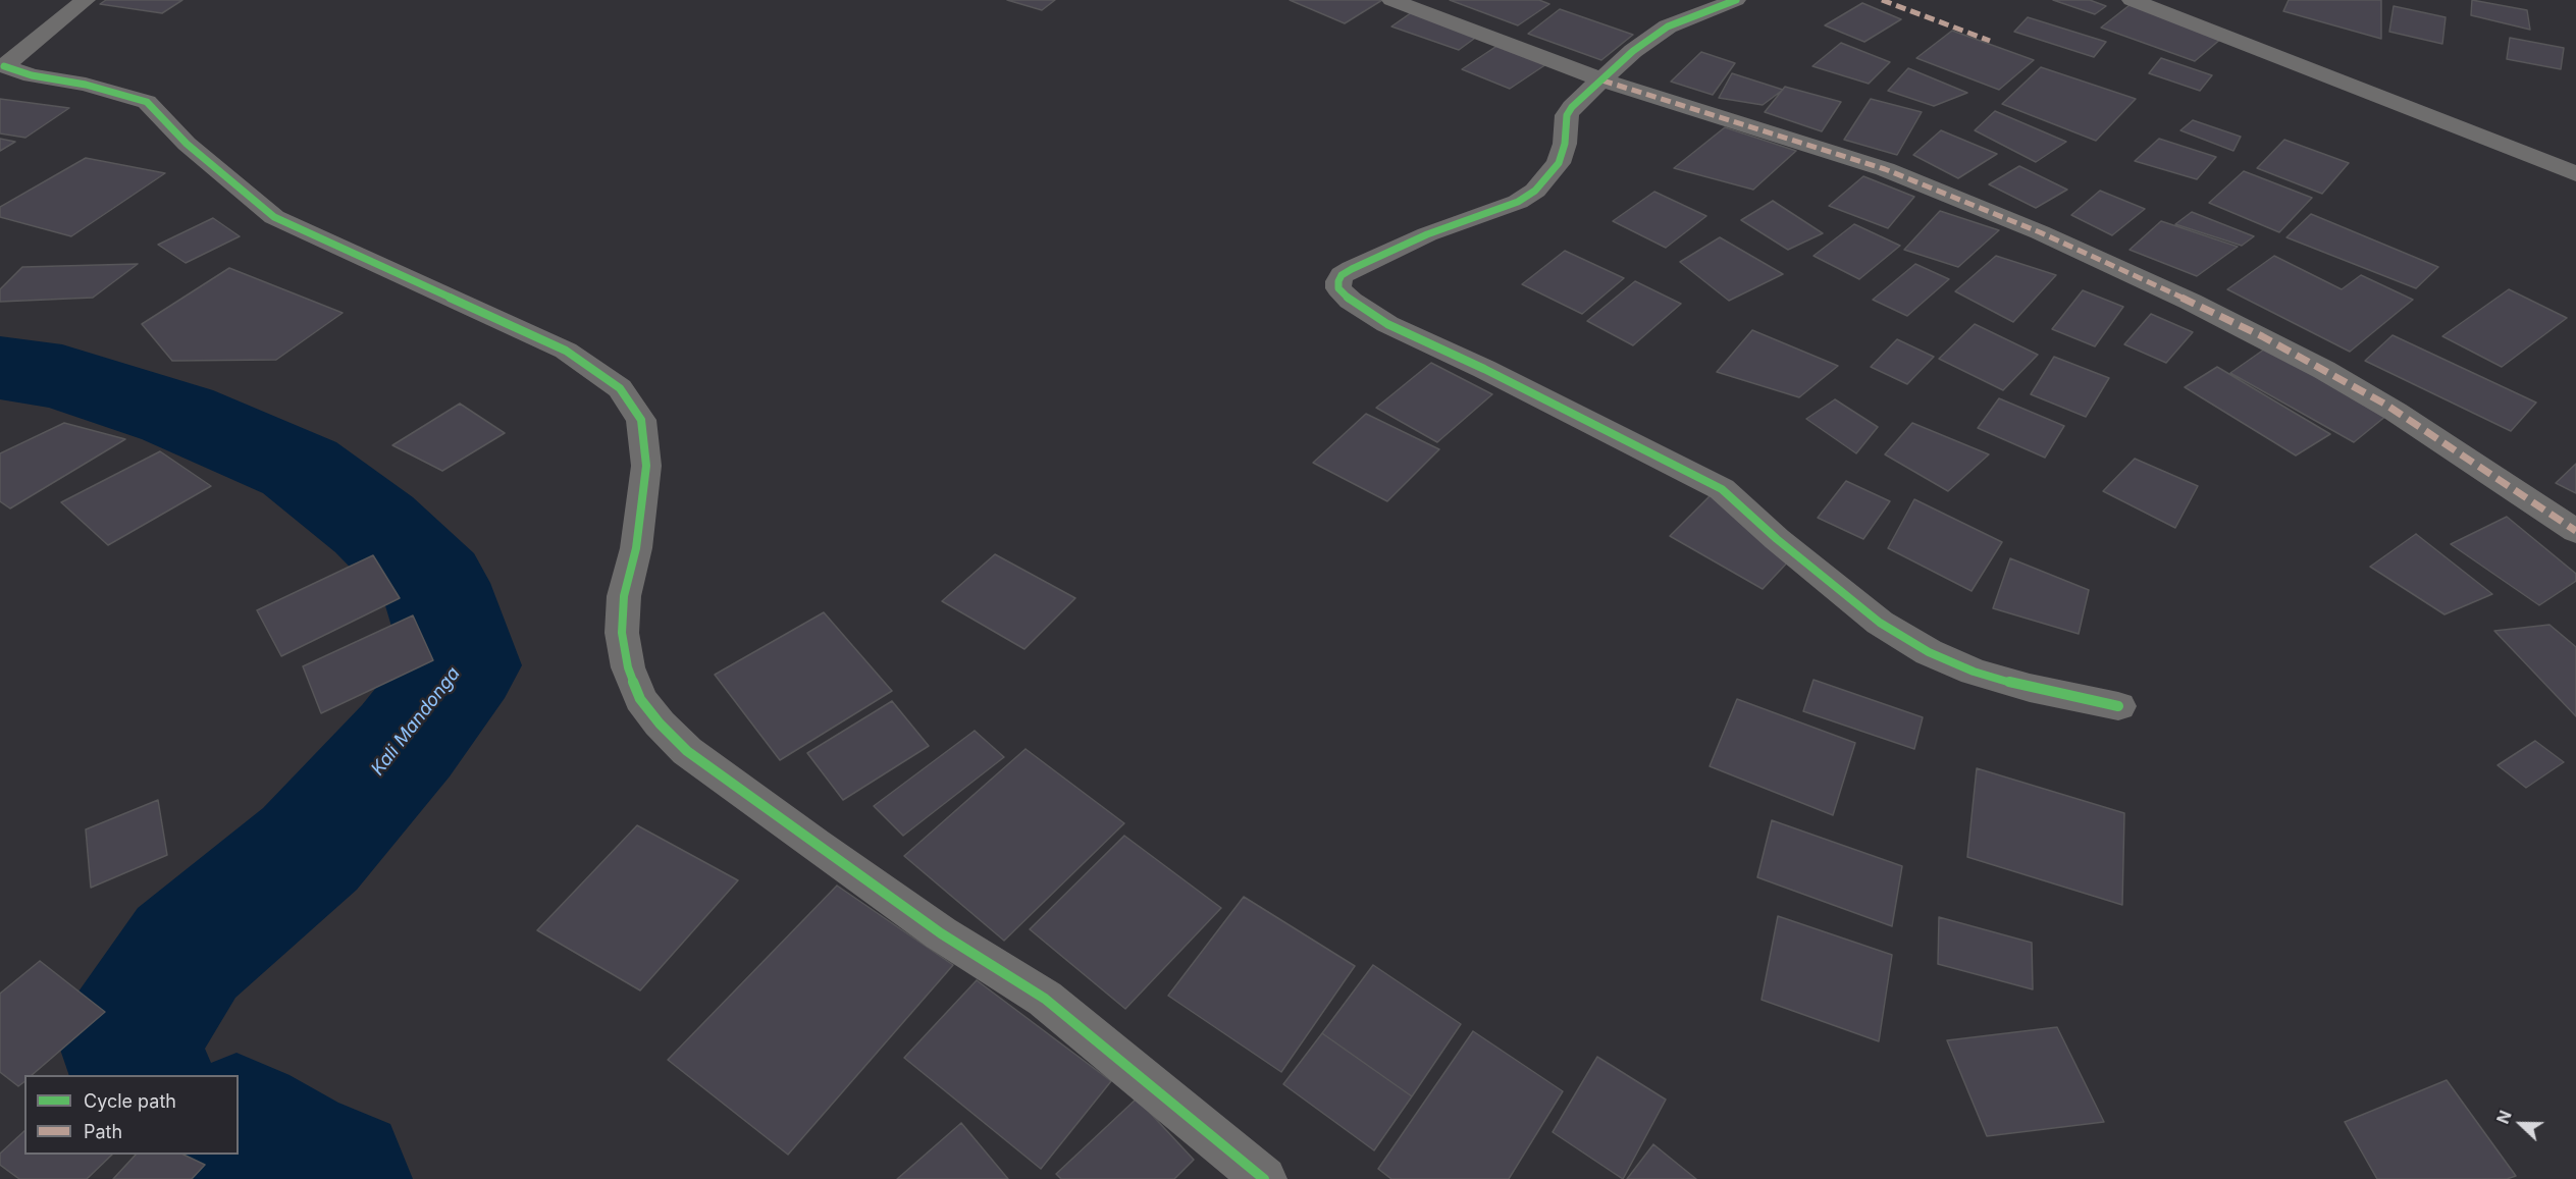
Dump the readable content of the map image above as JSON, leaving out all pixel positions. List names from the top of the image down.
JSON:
{
  "water": ["Kali Mandonga"],
  "legend": ["Cycle path", "Path"],
  "north": "left"
}
